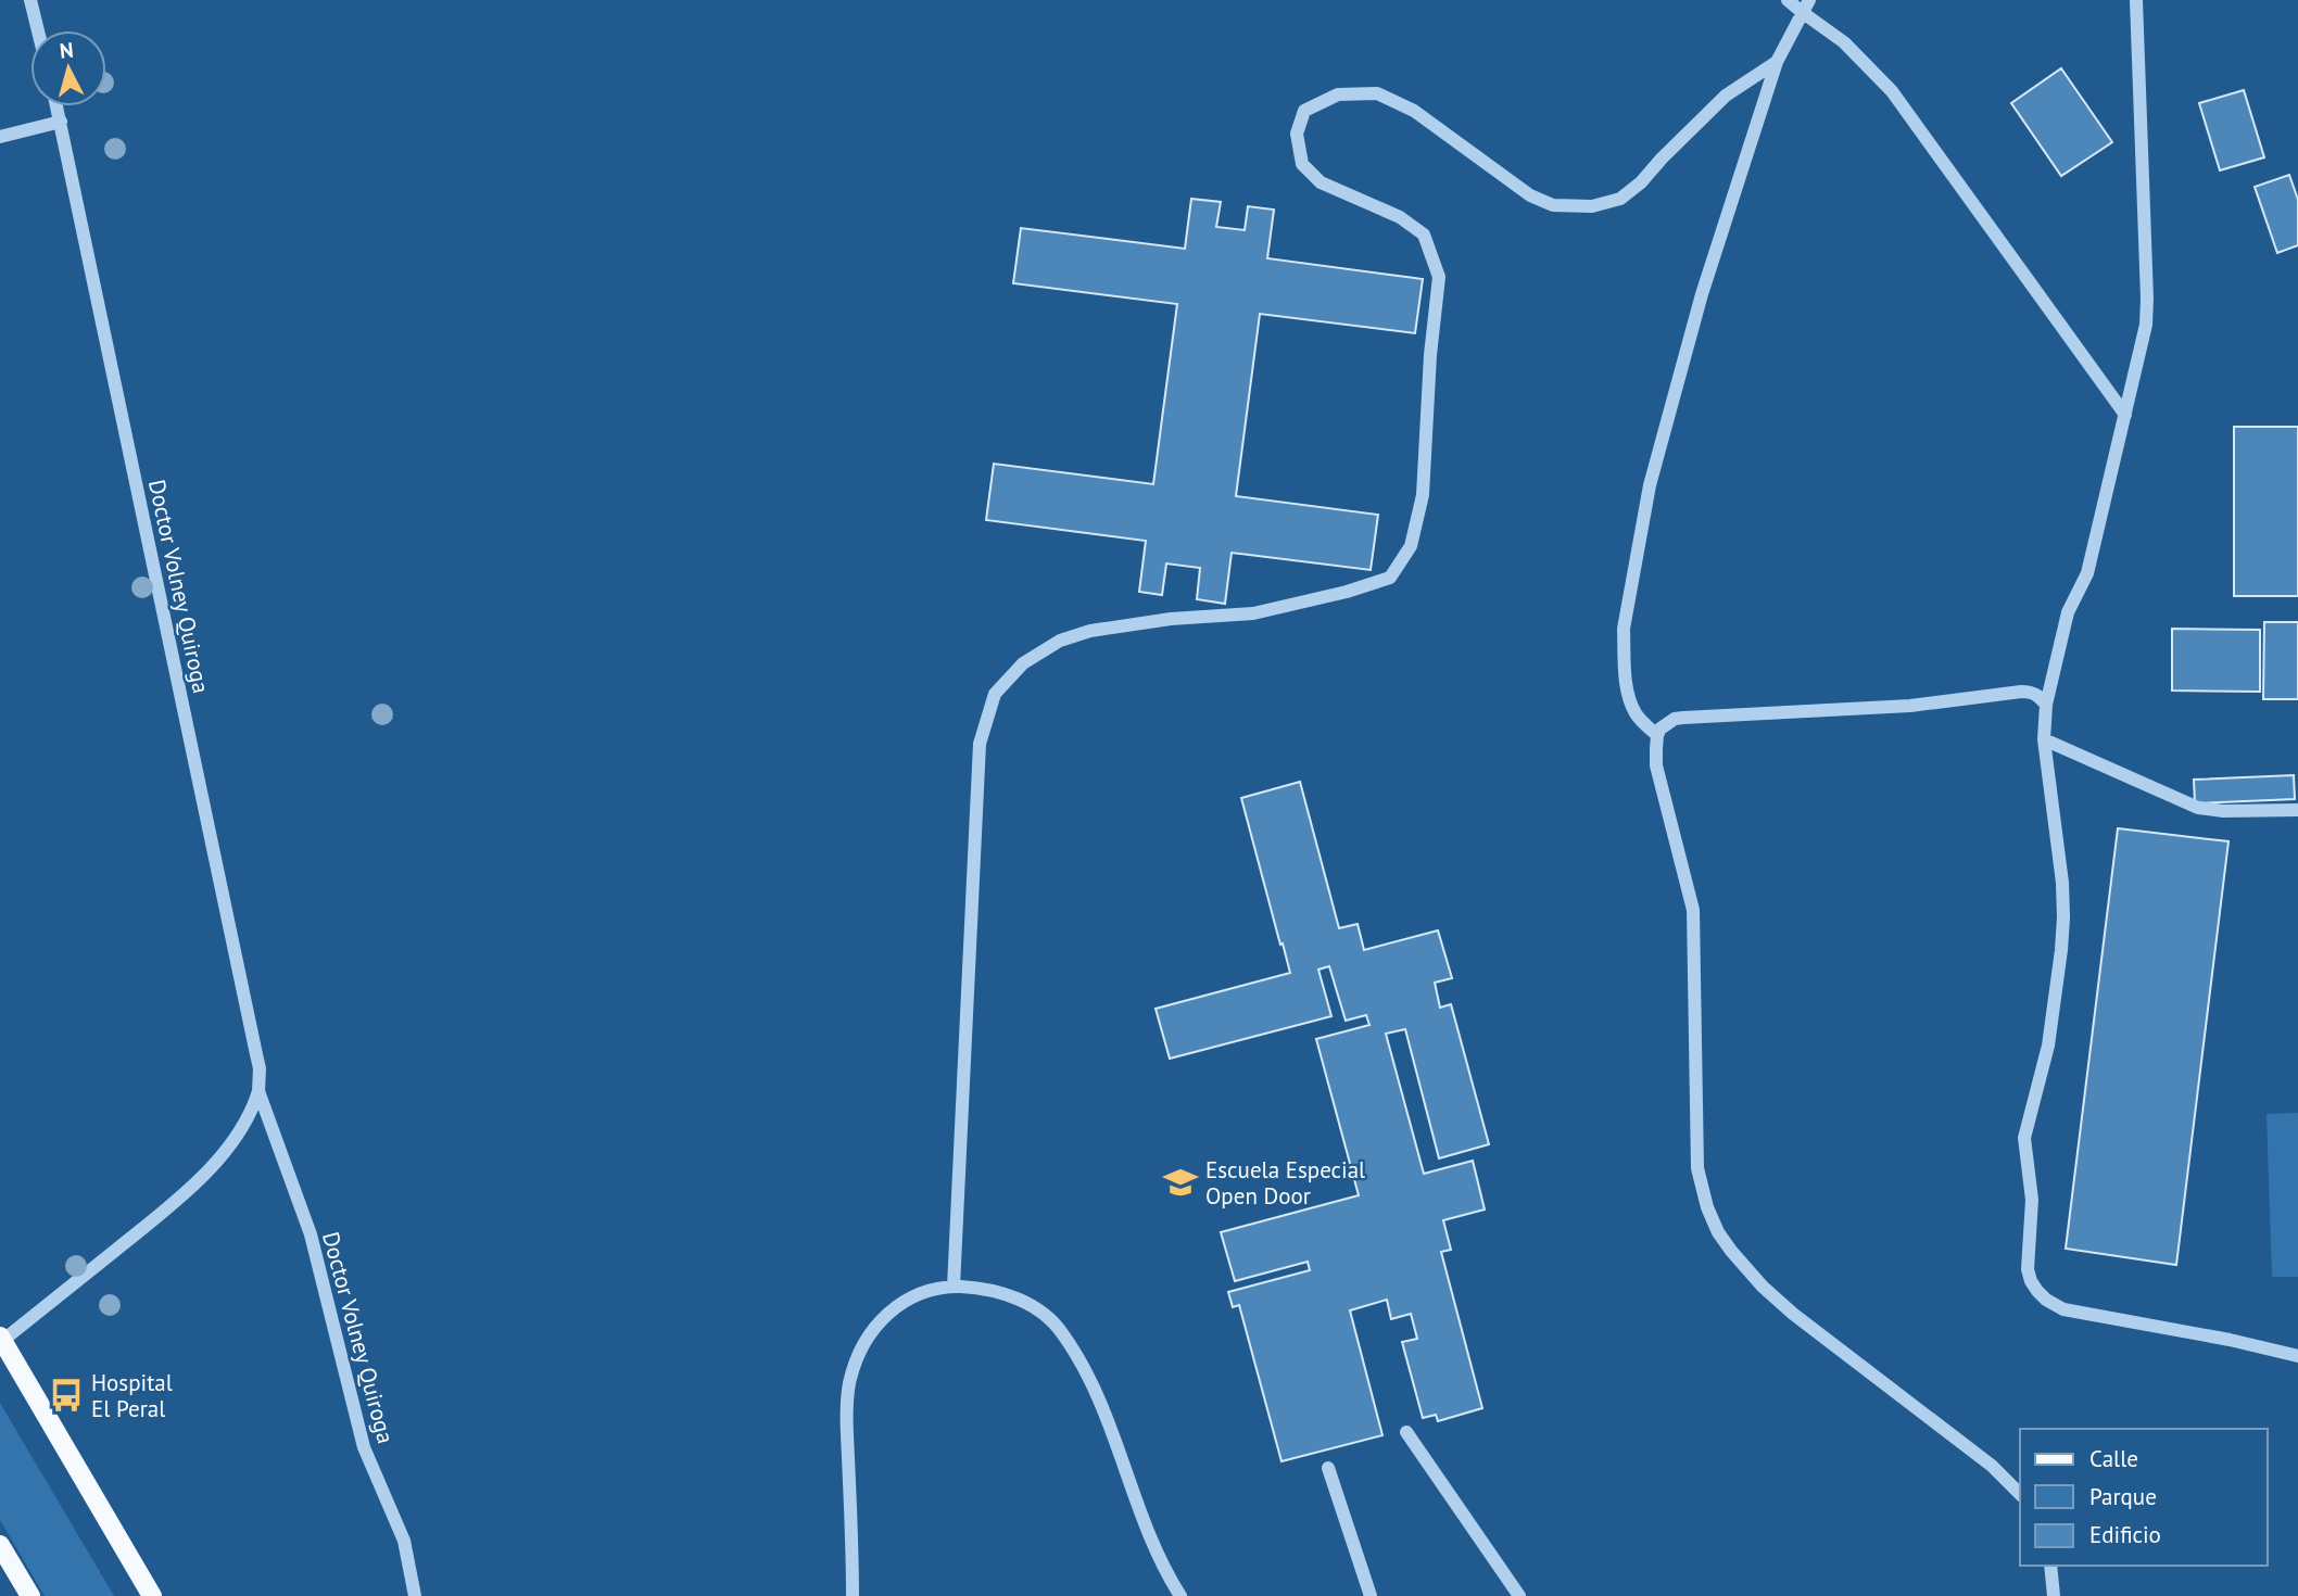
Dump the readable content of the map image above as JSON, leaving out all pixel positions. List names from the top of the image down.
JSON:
{
  "streets": {
    "street": ["Doctor Volney Quiroga"]
  },
  "places": {
    "school or university": ["Escuela Especial Open Door"],
    "bus stop": ["Hospital El Peral"]
  },
  "legend": ["Calle", "Parque", "Edificio"],
  "north": "top"
}
